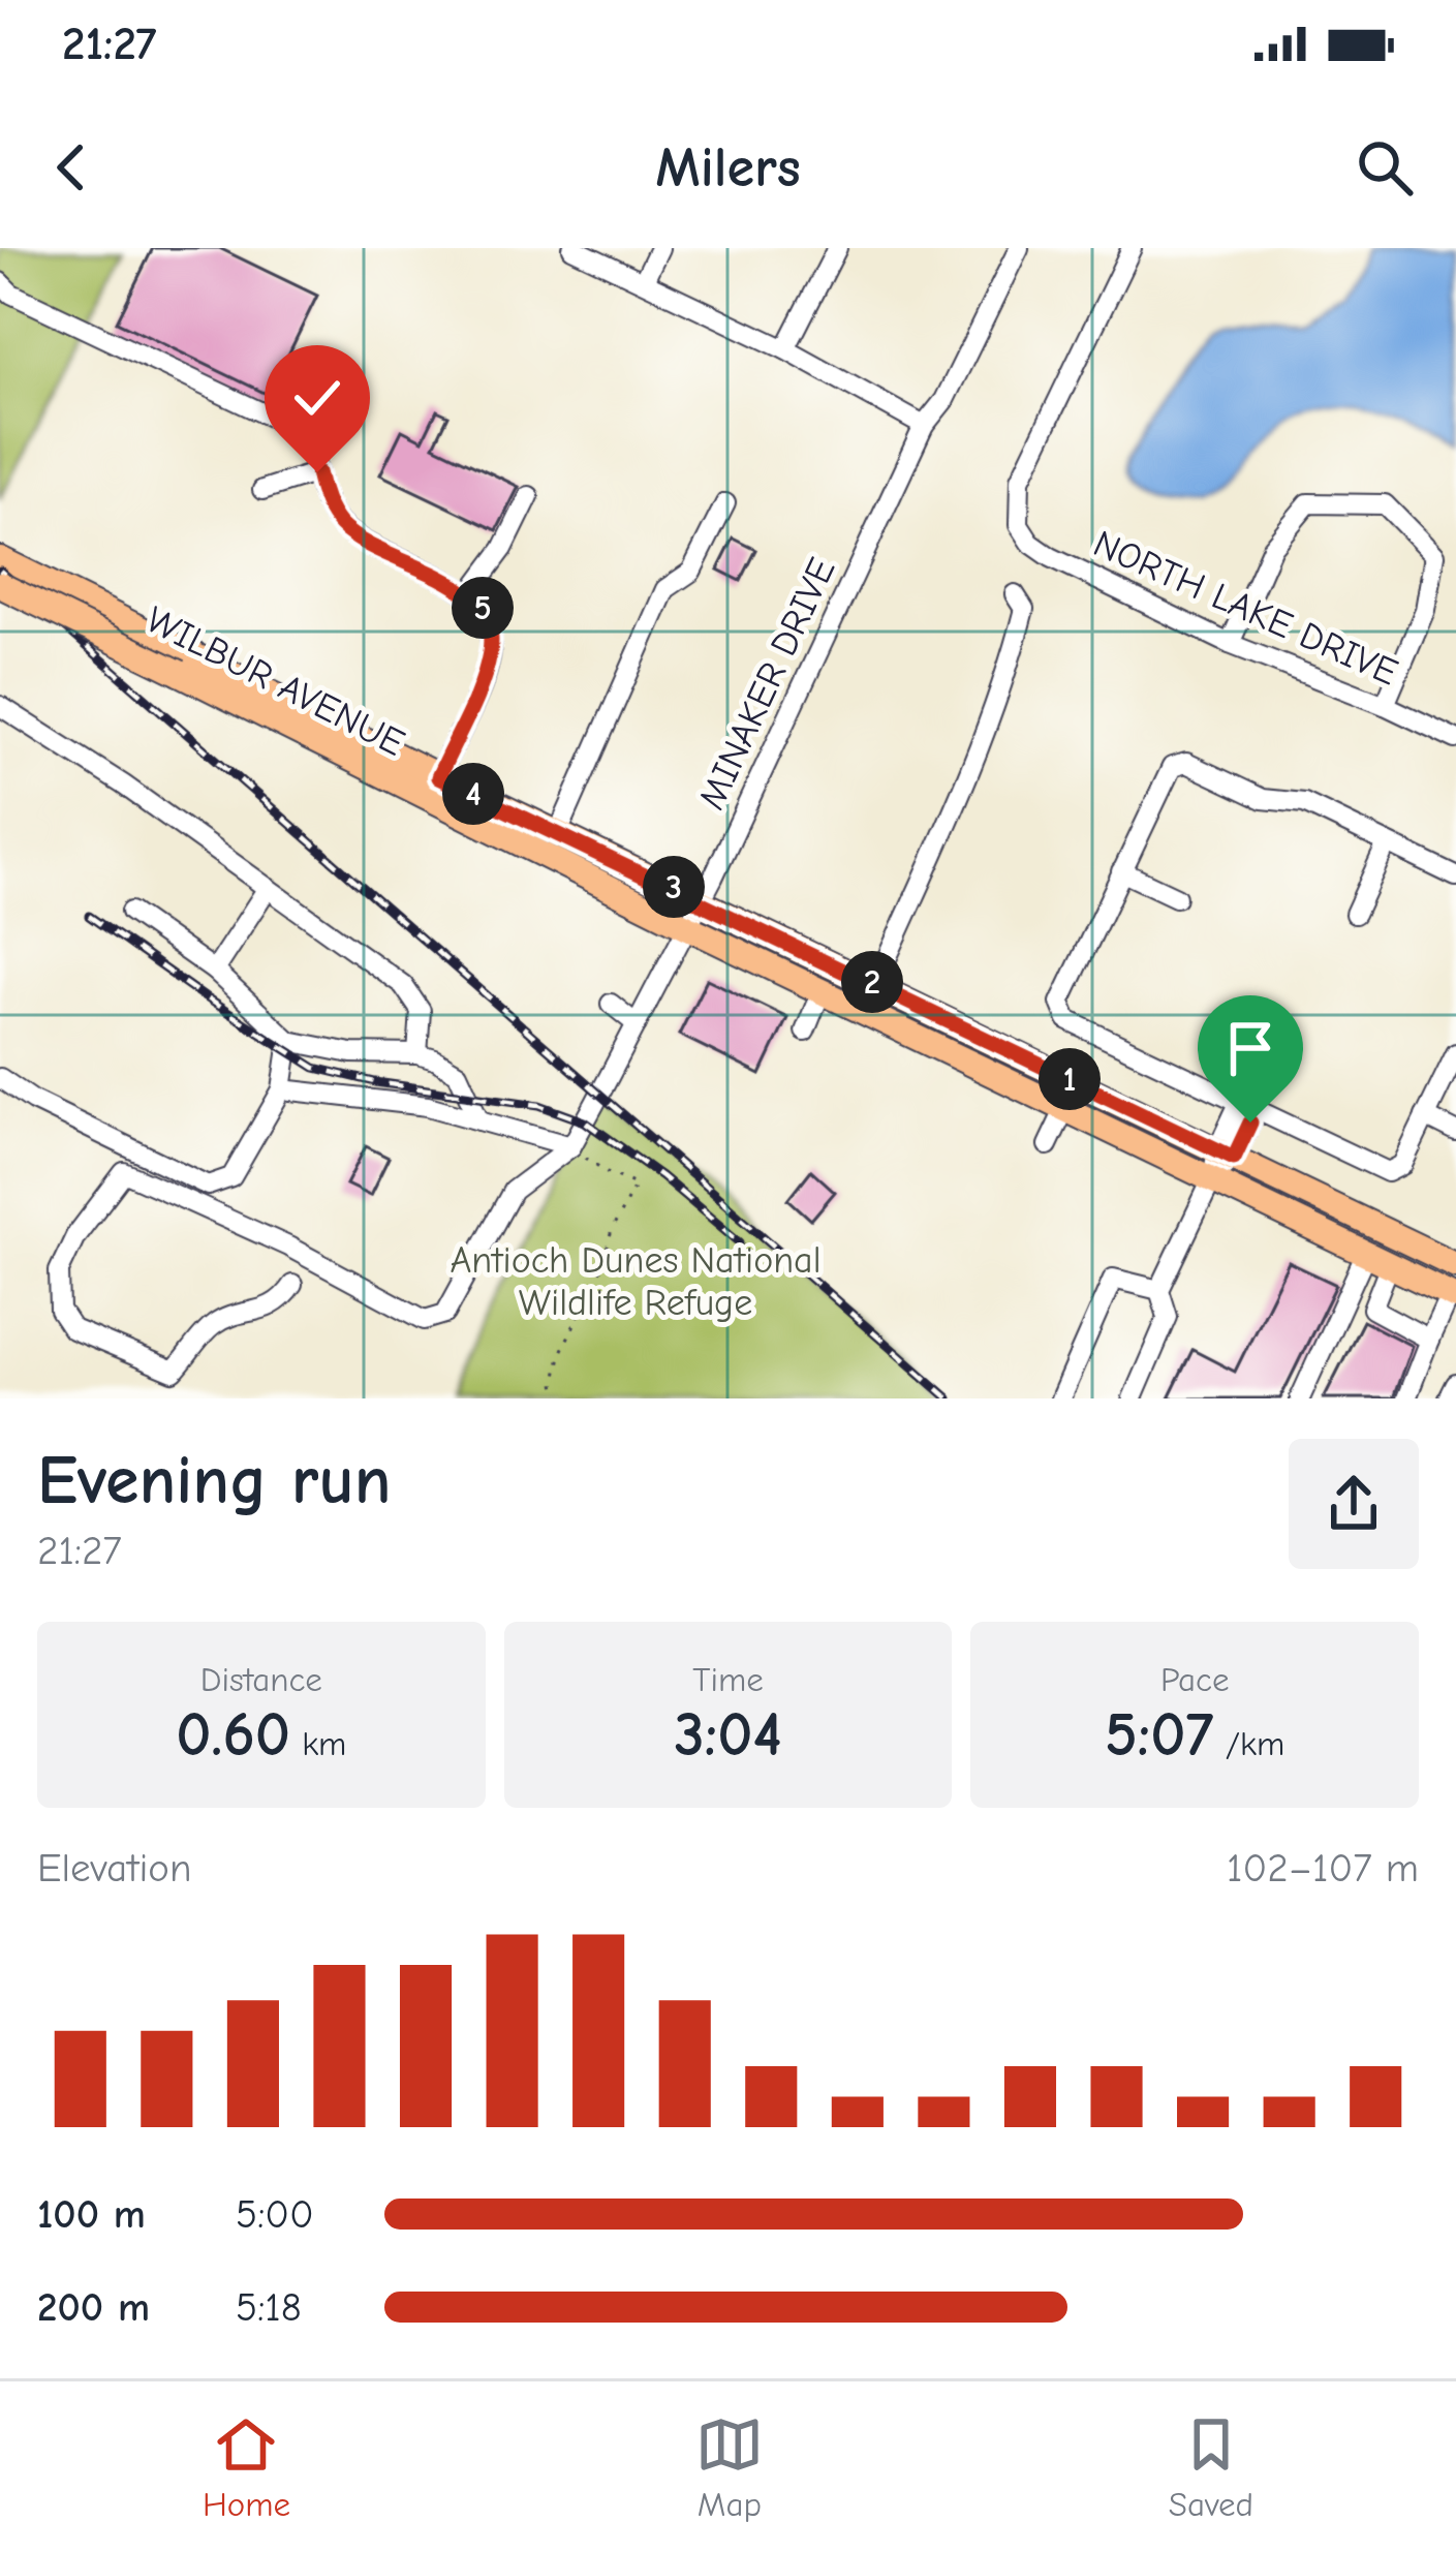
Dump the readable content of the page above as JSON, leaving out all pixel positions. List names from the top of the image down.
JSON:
{
  "streets": {
    "main road": ["WILBUR AVENUE"],
    "street": ["NORTH LAKE DRIVE", "MINAKER DRIVE"]
  },
  "crossings": [
    ["WILBUR AVENUE", "MINAKER DRIVE"]
  ],
  "parks": ["Antioch Dunes National Wildlife Refuge"],
  "page": {
    "status": "21:27",
    "header": "Milers",
    "pins": [
      "5",
      "4",
      "3",
      "2",
      "1"
    ],
    "heading": ["Evening run", "21:27"],
    "stats": [
      ["Distance", "0.60 km"],
      ["Time", "3:04"],
      ["Pace", "5:07 /km"]
    ],
    "chart": ["Elevation", "102–107 m"],
    "list": [
      {
        "name": "100 m",
        "note": "5:00"
      },
      {
        "name": "200 m",
        "note": "5:18"
      }
    ],
    "tabs": ["Home", "Map", "Saved"]
  }
}
